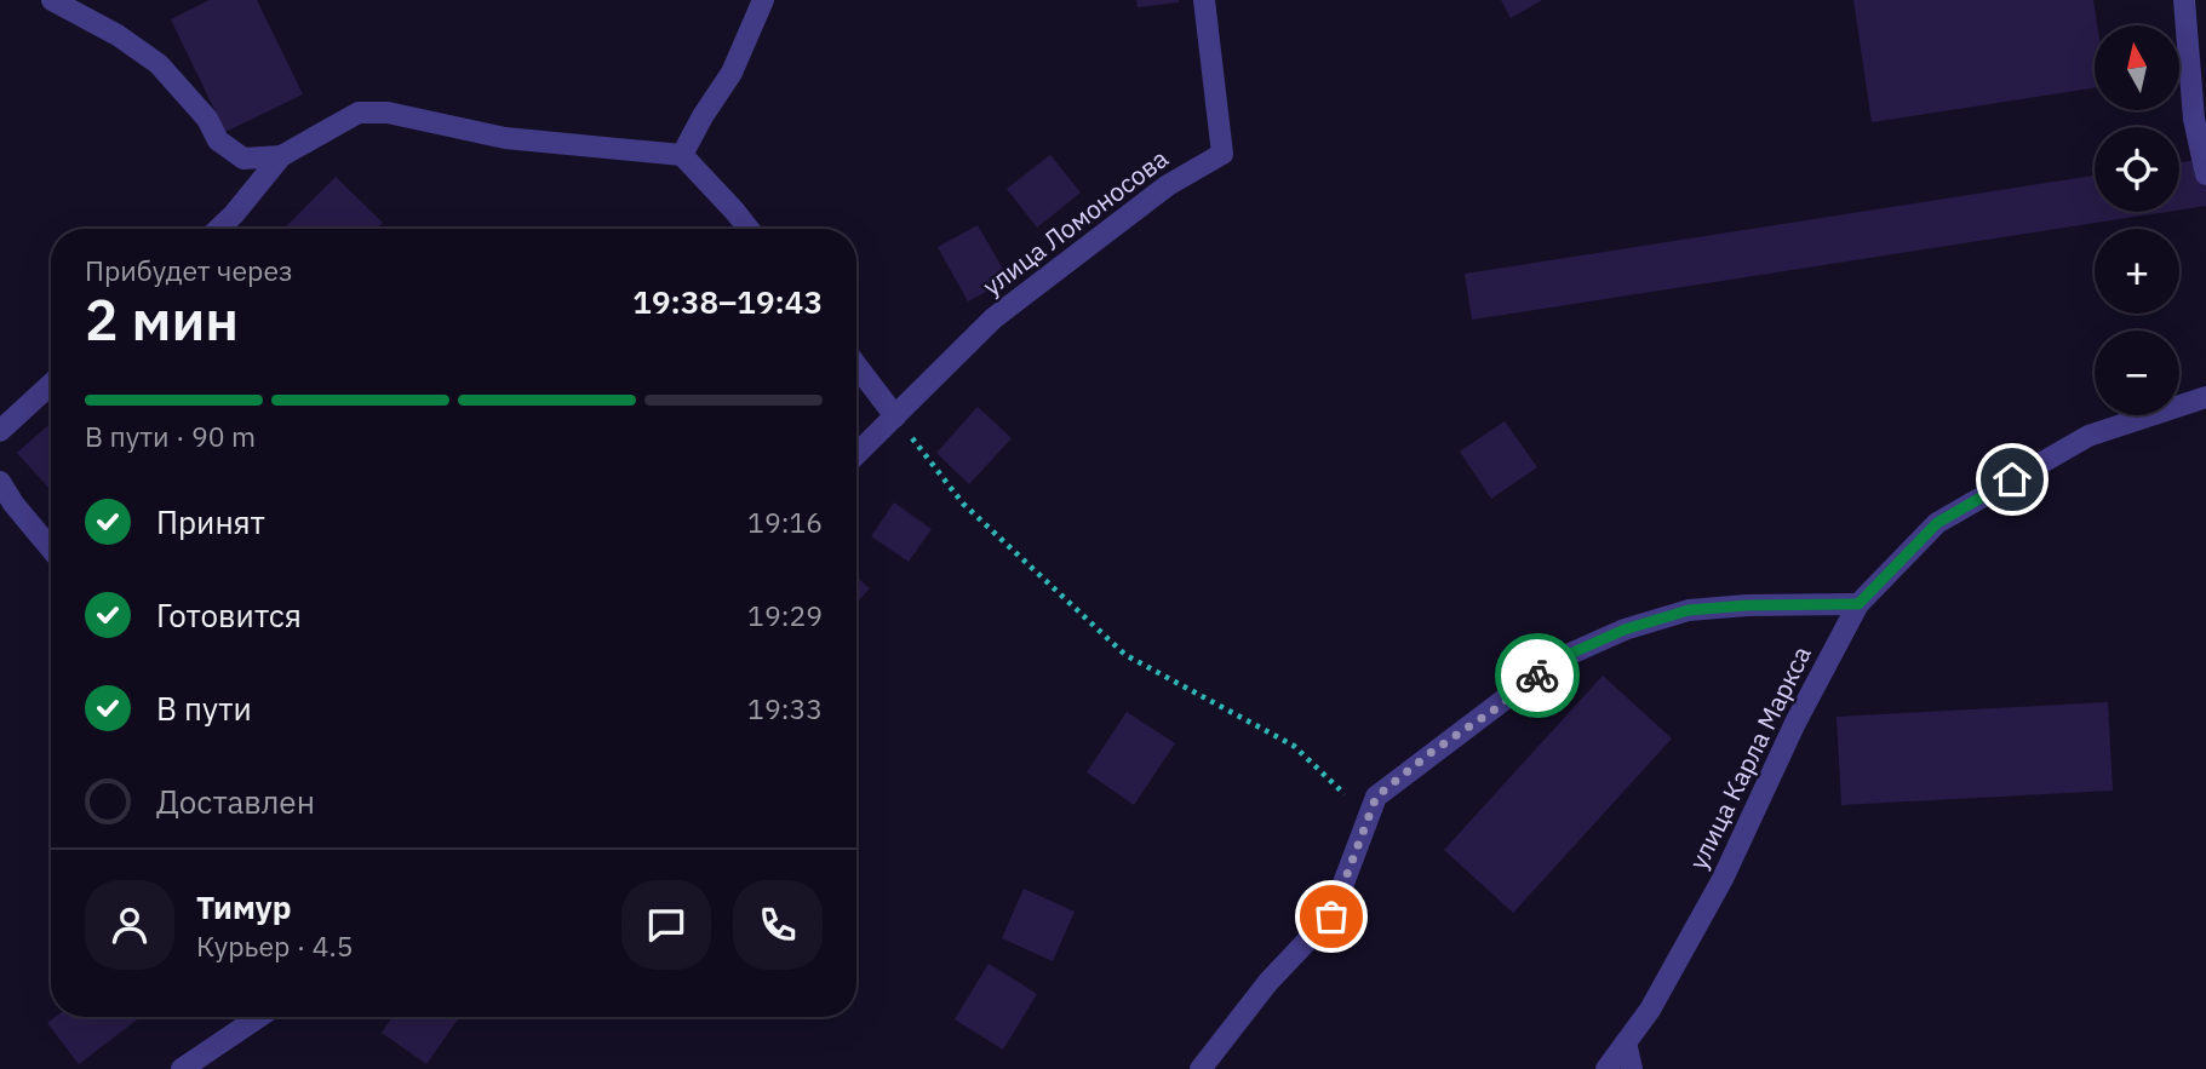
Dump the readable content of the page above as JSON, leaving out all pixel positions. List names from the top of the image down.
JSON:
{
  "streets": {
    "street": ["улица Ломоносова", "улица Карла Маркса"]
  },
  "north": "top",
  "page": {
    "map_buttons": ["+", "−"],
    "heading": ["2 мин", "Прибудет через", "19:38–19:43"],
    "panel": ["Тимур", "Курьер · 4.5"],
    "bar": "В пути · 90 m",
    "list": [
      ["Принят", "19:16"],
      ["Готовится", "19:29"],
      ["В пути", "19:33"],
      "Доставлен"
    ]
  }
}
